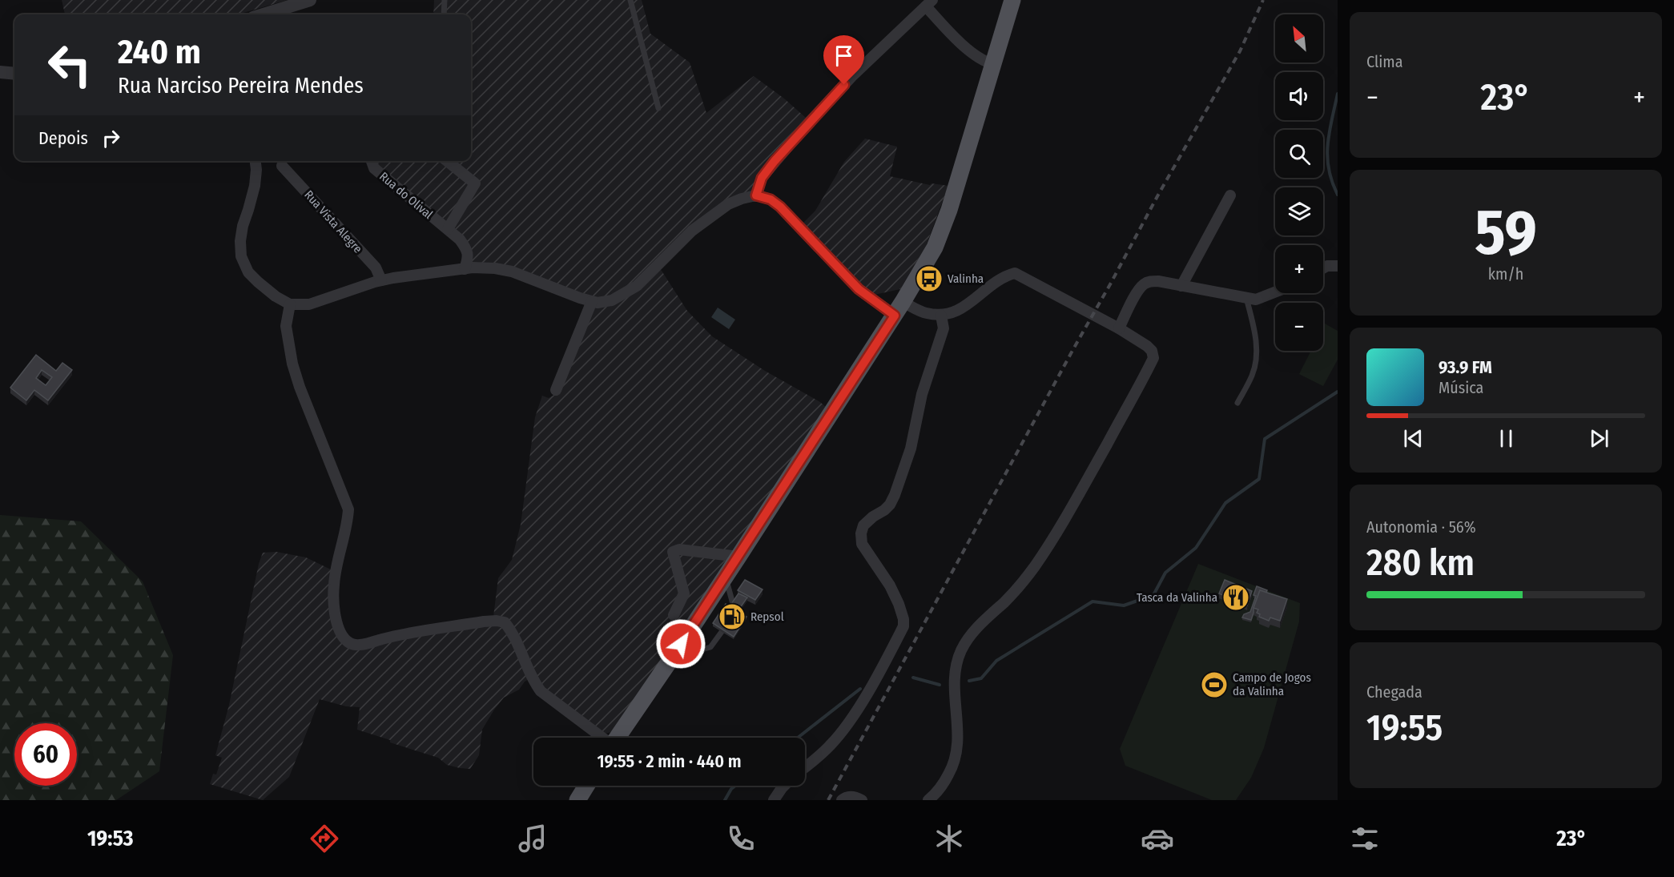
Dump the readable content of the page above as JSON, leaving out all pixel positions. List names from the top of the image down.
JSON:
{
  "streets": {
    "street": ["Rua do Olival", "Rua Vista Alegre"]
  },
  "places": {
    "bus stop": ["Valinha"],
    "restaurant": ["Tasca da Valinha"],
    "fuel station": ["Repsol"],
    "sports": ["Campo de Jogos da Valinha"]
  },
  "north": "top left",
  "page": {
    "tile": [
      "Clima",
      ["59", "km/h"],
      ["Autonomia · 56%", "280 km"],
      ["Chegada", "19:55"]
    ],
    "map_buttons": ["+", "−"],
    "turn": ["240 m", "Rua Narciso Pereira Mendes"],
    "heat": ["−", "23°", "+"],
    "then": "Depois",
    "song": ["93.9 FM", "Música"],
    "limit": "60",
    "trip": "19:55 · 2 min · 440 m",
    "tabs": ["19:53", "23°"]
  }
}
